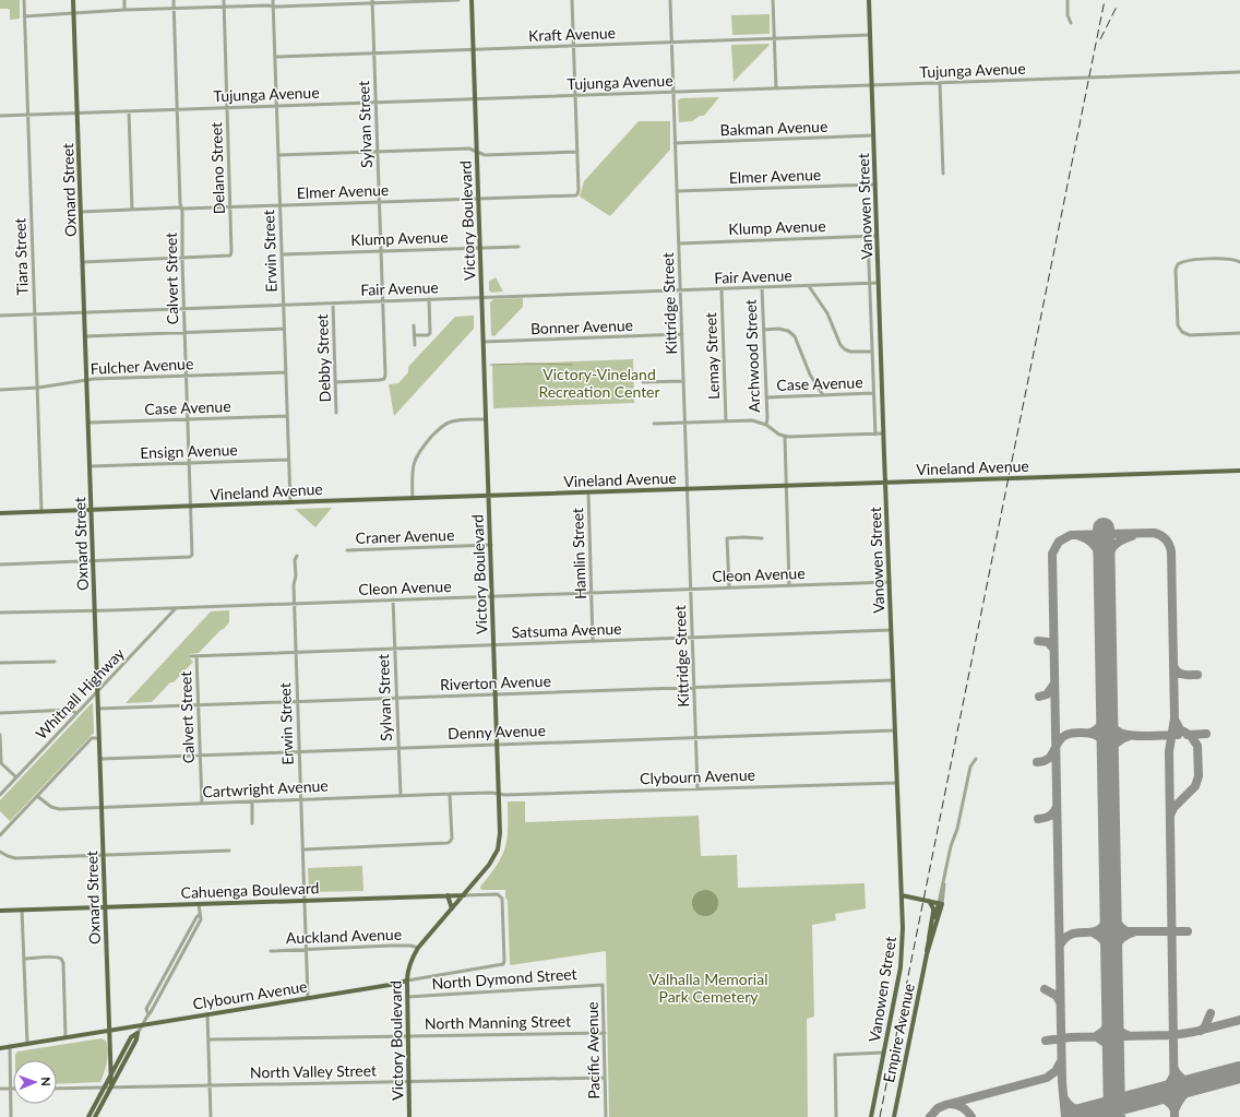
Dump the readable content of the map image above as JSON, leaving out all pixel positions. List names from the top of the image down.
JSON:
{
  "streets": {
    "main road": [
      "Oxnard Street",
      "Vanowen Street",
      "Victory Boulevard",
      "Vineland Avenue",
      "Clybourn Avenue",
      "Cahuenga Boulevard",
      "Empire Avenue"
    ],
    "street": [
      "Kraft Avenue",
      "Tujunga Avenue",
      "Sylvan Street",
      "Bakman Avenue",
      "Delano Street",
      "Elmer Avenue",
      "Klump Avenue",
      "Erwin Street",
      "Tiara Street",
      "Fair Avenue",
      "Calvert Street",
      "Kittridge Street",
      "Bonner Avenue",
      "Lemay Street",
      "Archwood Street",
      "Debby Street",
      "Fulcher Avenue",
      "Case Avenue",
      "Ensign Avenue",
      "Craner Avenue",
      "Hamlin Street",
      "Cleon Avenue",
      "Satsuma Avenue",
      "Riverton Avenue",
      "Whitnall Highway",
      "Denny Avenue",
      "Cartwright Avenue",
      "Auckland Avenue",
      "North Dymond Street",
      "North Manning Street",
      "Pacific Avenue",
      "North Valley Street"
    ]
  },
  "crossings": [
    ["Kraft Avenue", "Sylvan Street"],
    ["Kraft Avenue", "Vanowen Street"],
    ["Kraft Avenue", "Victory Boulevard"],
    ["Kraft Avenue", "Erwin Street"],
    ["Kraft Avenue", "Kittridge Street"],
    ["Tujunga Avenue", "Sylvan Street"],
    ["Tujunga Avenue", "Delano Street"],
    ["Tujunga Avenue", "Oxnard Street"],
    ["Tujunga Avenue", "Vanowen Street"],
    ["Tujunga Avenue", "Victory Boulevard"],
    ["Tujunga Avenue", "Erwin Street"],
    ["Tujunga Avenue", "Tiara Street"],
    ["Tujunga Avenue", "Calvert Street"],
    ["Tujunga Avenue", "Kittridge Street"],
    ["Sylvan Street", "Elmer Avenue"],
    ["Sylvan Street", "Klump Avenue"],
    ["Sylvan Street", "Fair Avenue"],
    ["Sylvan Street", "Debby Street"],
    ["Sylvan Street", "Cleon Avenue"],
    ["Sylvan Street", "Satsuma Avenue"],
    ["Sylvan Street", "Riverton Avenue"],
    ["Sylvan Street", "Denny Avenue"],
    ["Sylvan Street", "Cartwright Avenue"],
    ["Bakman Avenue", "Vanowen Street"],
    ["Bakman Avenue", "Kittridge Street"],
    ["Delano Street", "Elmer Avenue"],
    ["Delano Street", "Calvert Street"],
    ["Elmer Avenue", "Oxnard Street"],
    ["Elmer Avenue", "Vanowen Street"],
    ["Elmer Avenue", "Victory Boulevard"],
    ["Elmer Avenue", "Erwin Street"],
    ["Elmer Avenue", "Calvert Street"],
    ["Elmer Avenue", "Kittridge Street"],
    ["Oxnard Street", "Fair Avenue"],
    ["Oxnard Street", "Calvert Street"],
    ["Oxnard Street", "Fulcher Avenue"],
    ["Oxnard Street", "Case Avenue"],
    ["Oxnard Street", "Ensign Avenue"],
    ["Oxnard Street", "Vineland Avenue"],
    ["Oxnard Street", "Cleon Avenue"],
    ["Oxnard Street", "Riverton Avenue"],
    ["Oxnard Street", "Whitnall Highway"],
    ["Oxnard Street", "Denny Avenue"],
    ["Oxnard Street", "Clybourn Avenue"],
    ["Oxnard Street", "Cartwright Avenue"],
    ["Oxnard Street", "Cahuenga Boulevard"],
    ["Oxnard Street", "North Valley Street"],
    ["Vanowen Street", "Klump Avenue"],
    ["Vanowen Street", "Fair Avenue"],
    ["Vanowen Street", "Case Avenue"],
    ["Vanowen Street", "Vineland Avenue"],
    ["Vanowen Street", "Cleon Avenue"],
    ["Vanowen Street", "Satsuma Avenue"],
    ["Vanowen Street", "Riverton Avenue"],
    ["Vanowen Street", "Denny Avenue"],
    ["Vanowen Street", "Clybourn Avenue"],
    ["Victory Boulevard", "Klump Avenue"],
    ["Victory Boulevard", "Fair Avenue"],
    ["Victory Boulevard", "Bonner Avenue"],
    ["Victory Boulevard", "Vineland Avenue"],
    ["Victory Boulevard", "Craner Avenue"],
    ["Victory Boulevard", "Cleon Avenue"],
    ["Victory Boulevard", "Satsuma Avenue"],
    ["Victory Boulevard", "Riverton Avenue"],
    ["Victory Boulevard", "Denny Avenue"],
    ["Victory Boulevard", "Clybourn Avenue"],
    ["Victory Boulevard", "Cartwright Avenue"],
    ["Victory Boulevard", "Cahuenga Boulevard"],
    ["Victory Boulevard", "Auckland Avenue"],
    ["Victory Boulevard", "North Dymond Street"],
    ["Victory Boulevard", "North Manning Street"],
    ["Victory Boulevard", "North Valley Street"],
    ["Klump Avenue", "Erwin Street"],
    ["Klump Avenue", "Kittridge Street"],
    ["Erwin Street", "Fair Avenue"],
    ["Erwin Street", "Fulcher Avenue"],
    ["Erwin Street", "Case Avenue"],
    ["Erwin Street", "Ensign Avenue"],
    ["Erwin Street", "Vineland Avenue"],
    ["Erwin Street", "Cleon Avenue"],
    ["Erwin Street", "Satsuma Avenue"],
    ["Erwin Street", "Riverton Avenue"],
    ["Erwin Street", "Denny Avenue"],
    ["Erwin Street", "Clybourn Avenue"],
    ["Erwin Street", "Cartwright Avenue"],
    ["Erwin Street", "Cahuenga Boulevard"],
    ["Erwin Street", "Auckland Avenue"],
    ["Tiara Street", "Fair Avenue"],
    ["Tiara Street", "Fulcher Avenue"],
    ["Tiara Street", "Vineland Avenue"],
    ["Fair Avenue", "Calvert Street"],
    ["Fair Avenue", "Kittridge Street"],
    ["Fair Avenue", "Lemay Street"],
    ["Fair Avenue", "Archwood Street"],
    ["Fair Avenue", "Debby Street"],
    ["Calvert Street", "Fulcher Avenue"],
    ["Calvert Street", "Case Avenue"],
    ["Calvert Street", "Ensign Avenue"],
    ["Calvert Street", "Vineland Avenue"],
    ["Calvert Street", "Satsuma Avenue"],
    ["Calvert Street", "Riverton Avenue"],
    ["Calvert Street", "Denny Avenue"],
    ["Calvert Street", "Cartwright Avenue"],
    ["Kittridge Street", "Bonner Avenue"],
    ["Kittridge Street", "Vineland Avenue"],
    ["Kittridge Street", "Cleon Avenue"],
    ["Kittridge Street", "Satsuma Avenue"],
    ["Kittridge Street", "Riverton Avenue"],
    ["Kittridge Street", "Denny Avenue"],
    ["Kittridge Street", "Clybourn Avenue"],
    ["Archwood Street", "Case Avenue"],
    ["Vineland Avenue", "Hamlin Street"],
    ["Hamlin Street", "Cleon Avenue"],
    ["Hamlin Street", "Satsuma Avenue"],
    ["Cleon Avenue", "Whitnall Highway"],
    ["Clybourn Avenue", "Cartwright Avenue"],
    ["Clybourn Avenue", "Cahuenga Boulevard"],
    ["North Dymond Street", "Pacific Avenue"],
    ["North Manning Street", "Pacific Avenue"],
    ["Pacific Avenue", "North Valley Street"]
  ],
  "parks": ["Victory-Vineland Recreation Center", "Valhalla Memorial Park Cemetery"],
  "north": "right"
}
